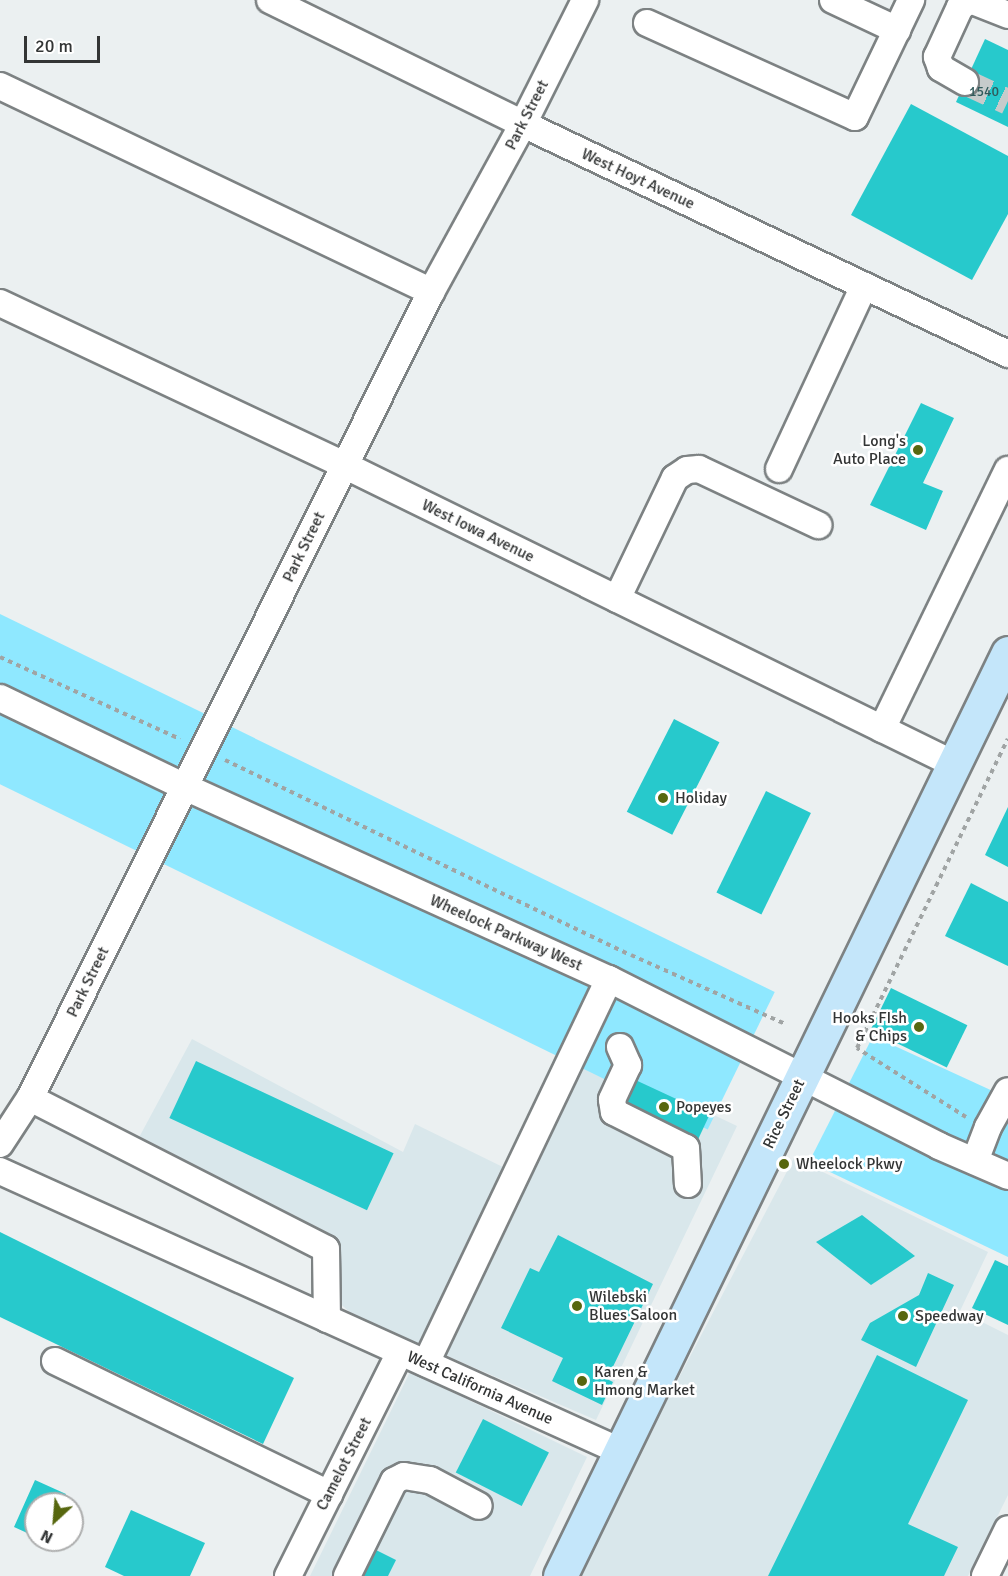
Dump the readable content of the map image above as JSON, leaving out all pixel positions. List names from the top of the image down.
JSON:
{
  "streets": {
    "main road": ["Rice Street"],
    "street": [
      "Park Street",
      "West Hoyt Avenue",
      "West Iowa Avenue",
      "Wheelock Parkway West",
      "West California Avenue",
      "Camelot Street"
    ]
  },
  "crossings": [
    ["Park Street", "West Hoyt Avenue"],
    ["Park Street", "West Iowa Avenue"],
    ["Park Street", "Wheelock Parkway West"],
    ["West Iowa Avenue", "Rice Street"],
    ["Wheelock Parkway West", "Rice Street"],
    ["Rice Street", "West California Avenue"],
    ["West California Avenue", "Camelot Street"]
  ],
  "places": [
    "Long's Auto Place",
    "Holiday",
    "Hooks FIsh & Chips",
    "Popeyes",
    "Wheelock Pkwy",
    "Wilebski Blues Saloon",
    "Speedway",
    "Karen & Hmong Market"
  ],
  "house_numbers": ["1540"],
  "scale_bar": "20 m",
  "north": "bottom left"
}
